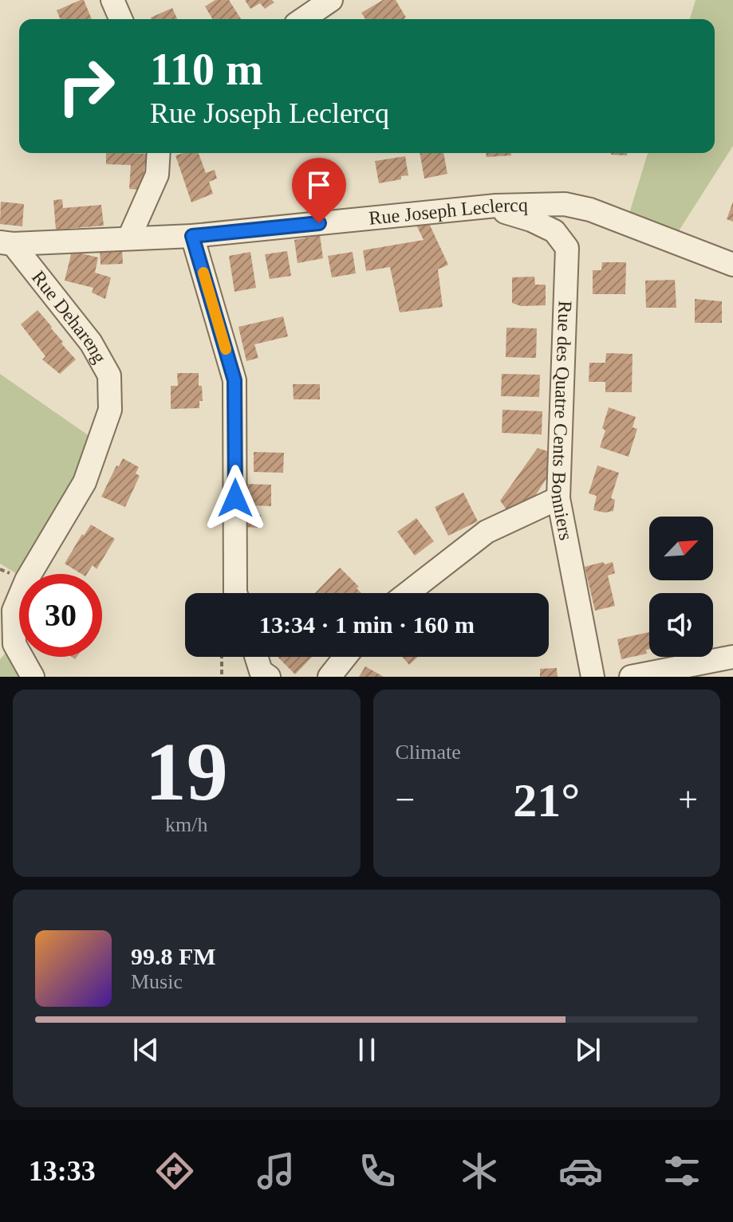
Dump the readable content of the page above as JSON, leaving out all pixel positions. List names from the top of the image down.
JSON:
{
  "streets": {
    "street": ["Rue Joseph Leclercq", "Rue Dehareng", "Rue des Quatre Cents Bonniers"]
  },
  "crossings": [
    ["Rue Joseph Leclercq", "Rue Dehareng"],
    ["Rue Joseph Leclercq", "Rue des Quatre Cents Bonniers"]
  ],
  "north": "top right",
  "page": {
    "turn": ["110 m", "Rue Joseph Leclercq"],
    "limit": "30",
    "trip": "13:34 · 1 min · 160 m",
    "tile": [
      ["19", "km/h"],
      "Climate"
    ],
    "heat": ["−", "21°", "+"],
    "song": ["99.8 FM", "Music"],
    "tabs": "13:33"
  }
}
